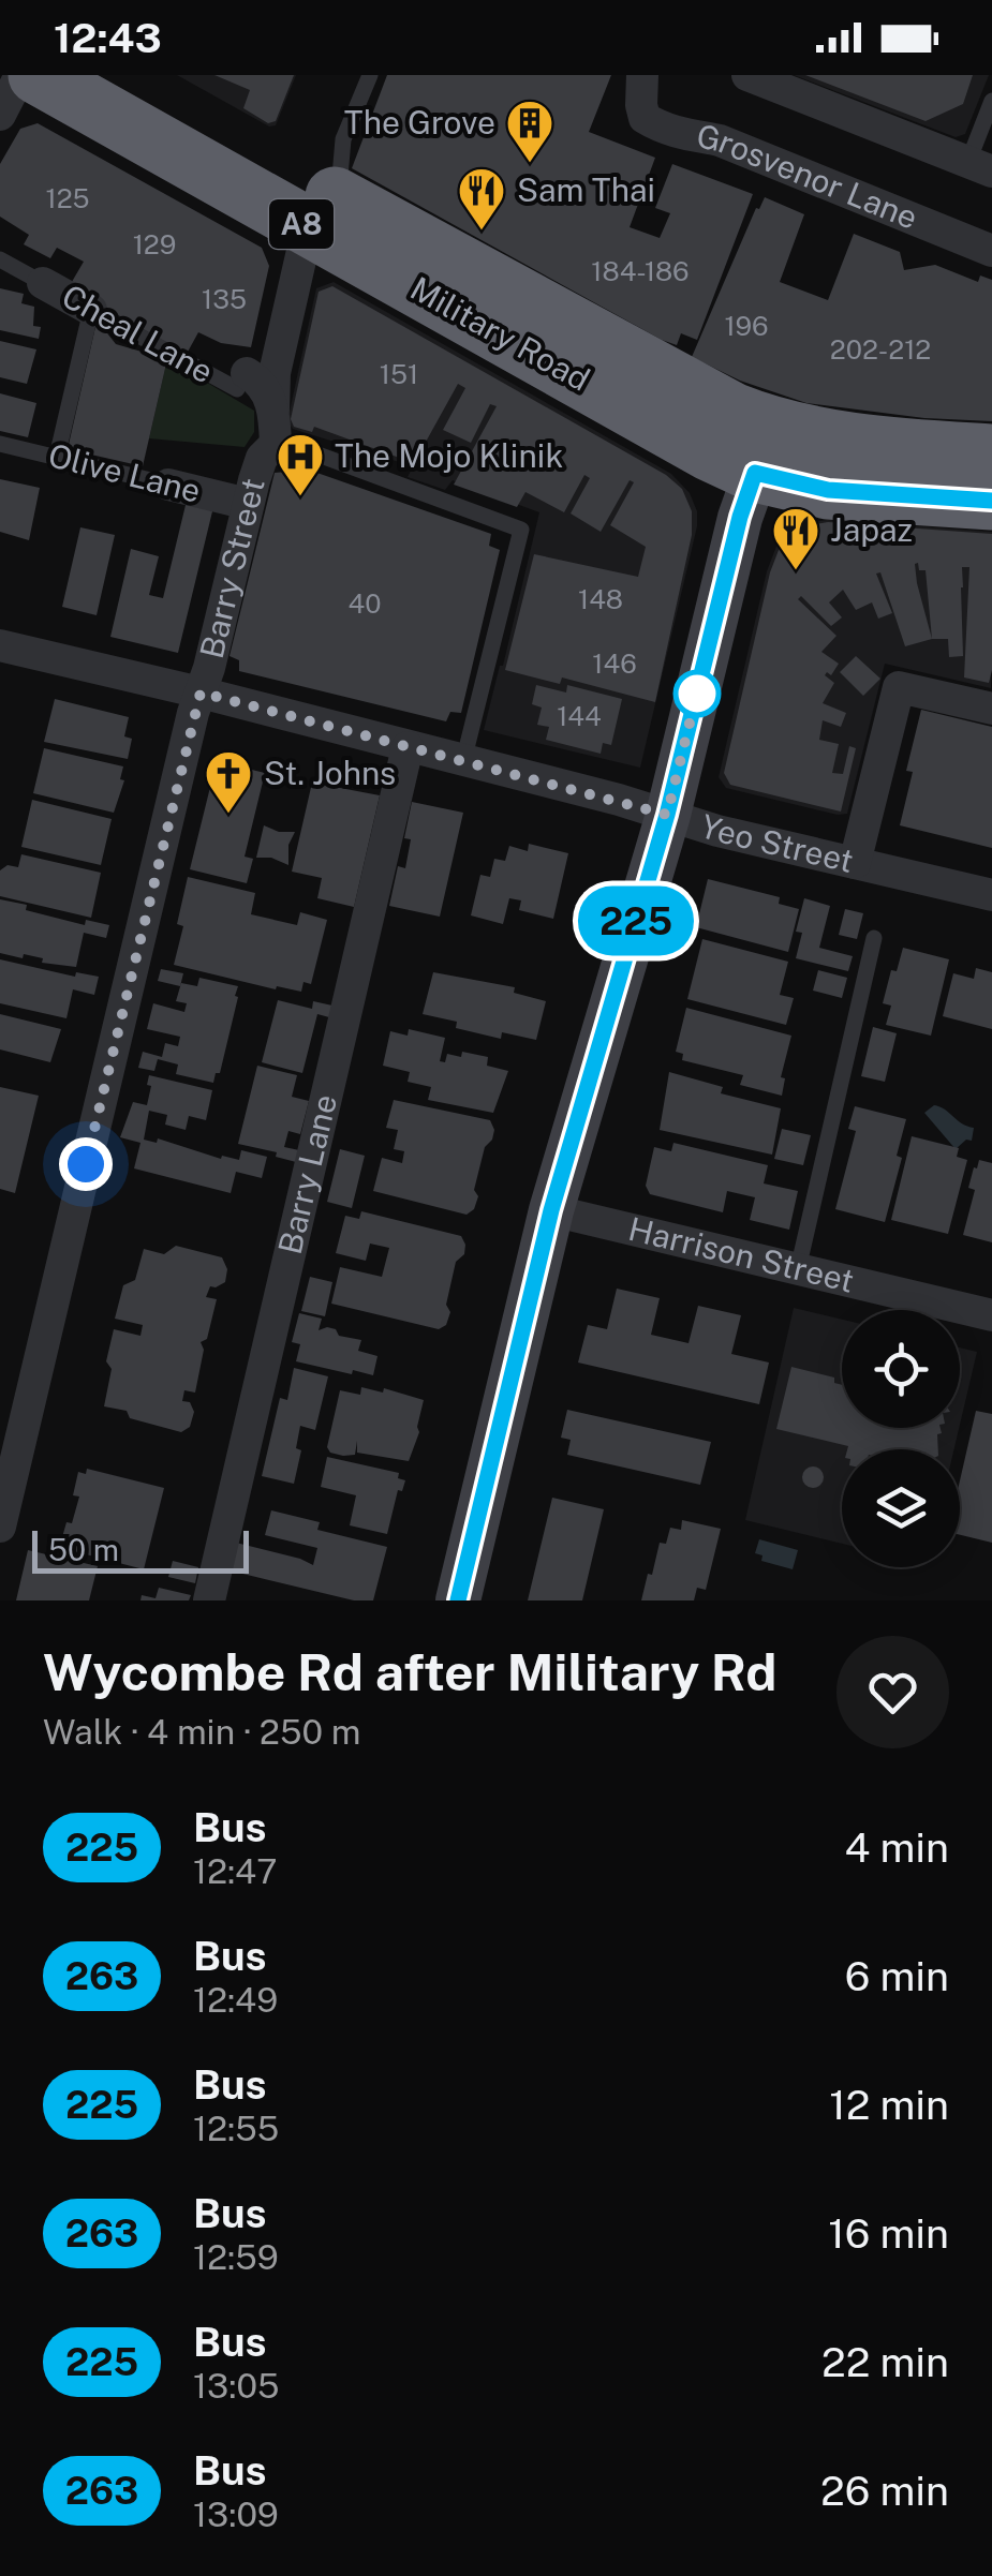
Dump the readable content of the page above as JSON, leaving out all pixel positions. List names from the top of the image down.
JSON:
{
  "streets": {
    "highway": ["A8", "Military Road"],
    "street": [
      "Grosvenor Lane",
      "Cheal Lane",
      "Olive Lane",
      "Barry Street",
      "Yeo Street",
      "Barry Lane",
      "Harrison Street"
    ]
  },
  "crossings": [
    ["Cheal Lane", "Barry Street"],
    ["Military Road", "Barry Street"],
    ["Olive Lane", "Barry Street"],
    ["Barry Street", "Yeo Street"],
    ["Yeo Street", "Barry Lane"]
  ],
  "places": {
    "building": ["The Grove"],
    "restaurant": ["Sam Thai", "Japaz"],
    "hospital": ["The Mojo Klinik"],
    "church": ["St. Johns"]
  },
  "lines": ["bus line 225"],
  "house_numbers": [
    "125",
    "129",
    "184-186",
    "135",
    "196",
    "202-212",
    "151",
    "148",
    "40",
    "146",
    "144"
  ],
  "scale_bar": "50 m",
  "page": {
    "status": "12:43",
    "on_map": "225",
    "scale": "50 m",
    "heading": ["Wycombe Rd after Military Rd", "Walk · 4 min · 250 m"],
    "list": [
      {
        "mark": "225",
        "name": "Bus",
        "note": "12:47",
        "value": "4 min"
      },
      {
        "mark": "263",
        "name": "Bus",
        "note": "12:49",
        "value": "6 min"
      },
      {
        "mark": "225",
        "name": "Bus",
        "note": "12:55",
        "value": "12 min"
      },
      {
        "mark": "263",
        "name": "Bus",
        "note": "12:59",
        "value": "16 min"
      },
      {
        "mark": "225",
        "name": "Bus",
        "note": "13:05",
        "value": "22 min"
      },
      {
        "mark": "263",
        "name": "Bus",
        "note": "13:09",
        "value": "26 min"
      }
    ]
  }
}
